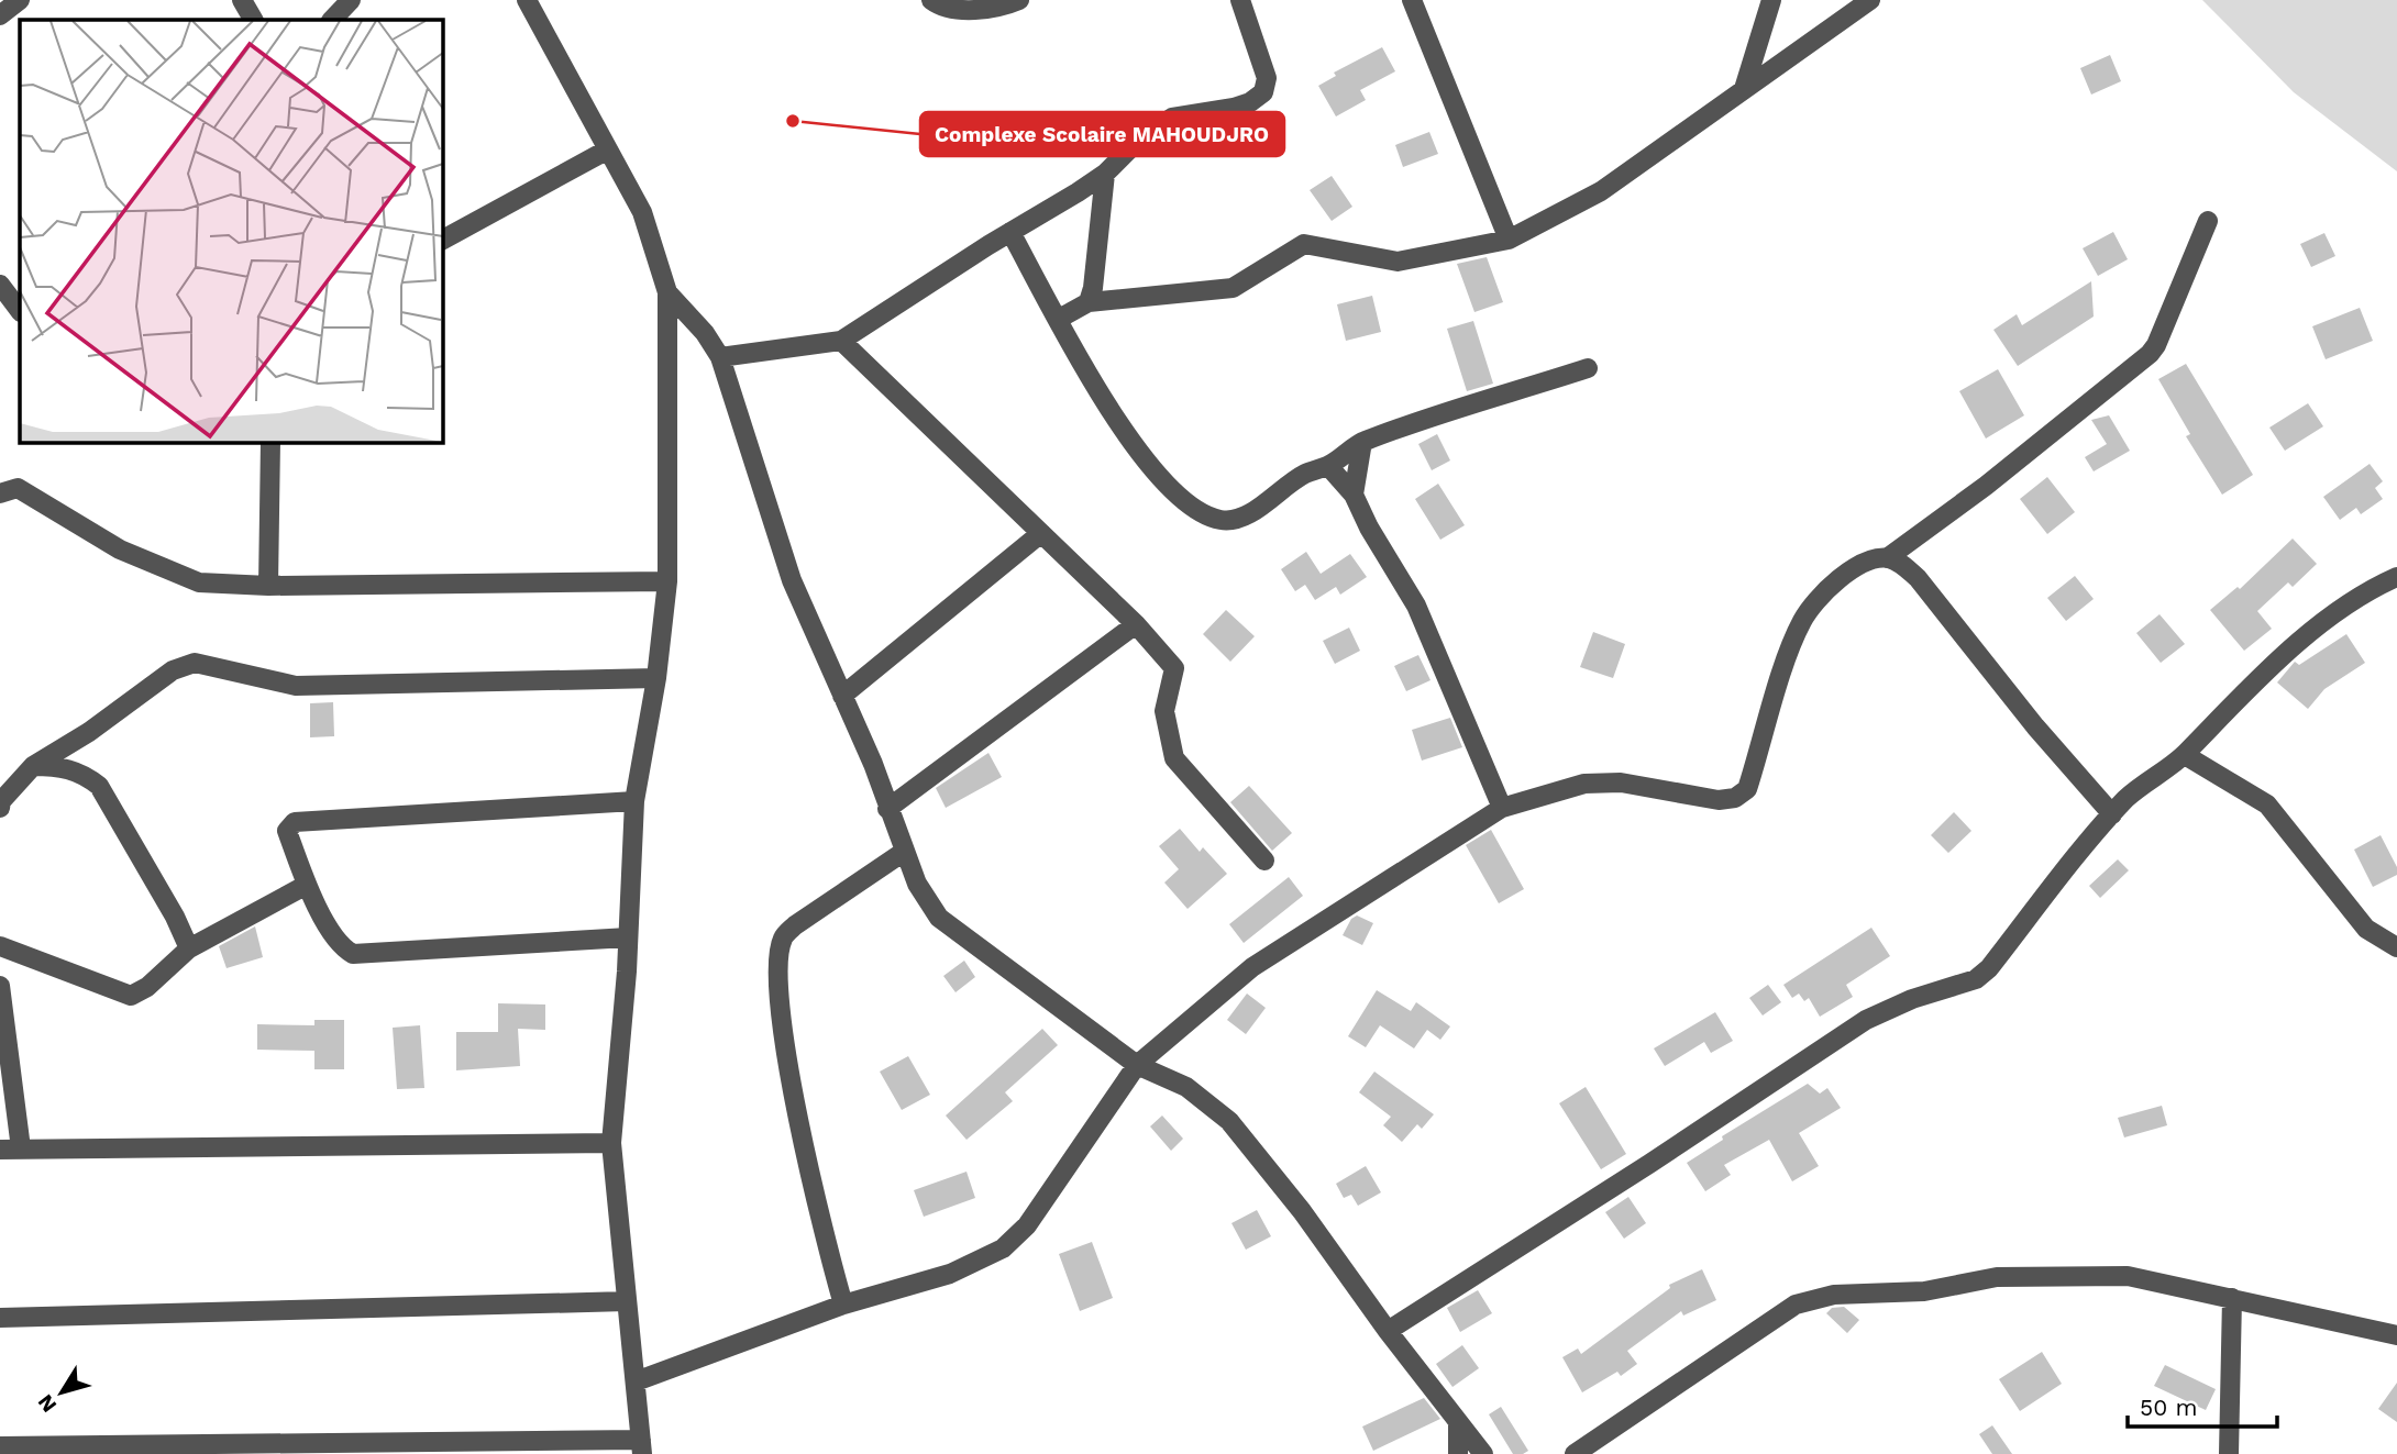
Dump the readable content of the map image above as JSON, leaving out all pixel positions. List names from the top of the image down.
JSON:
{
  "places": ["Complexe Scolaire MAHOUDJRO"],
  "scale_bar": "50 m",
  "north": "bottom left"
}
